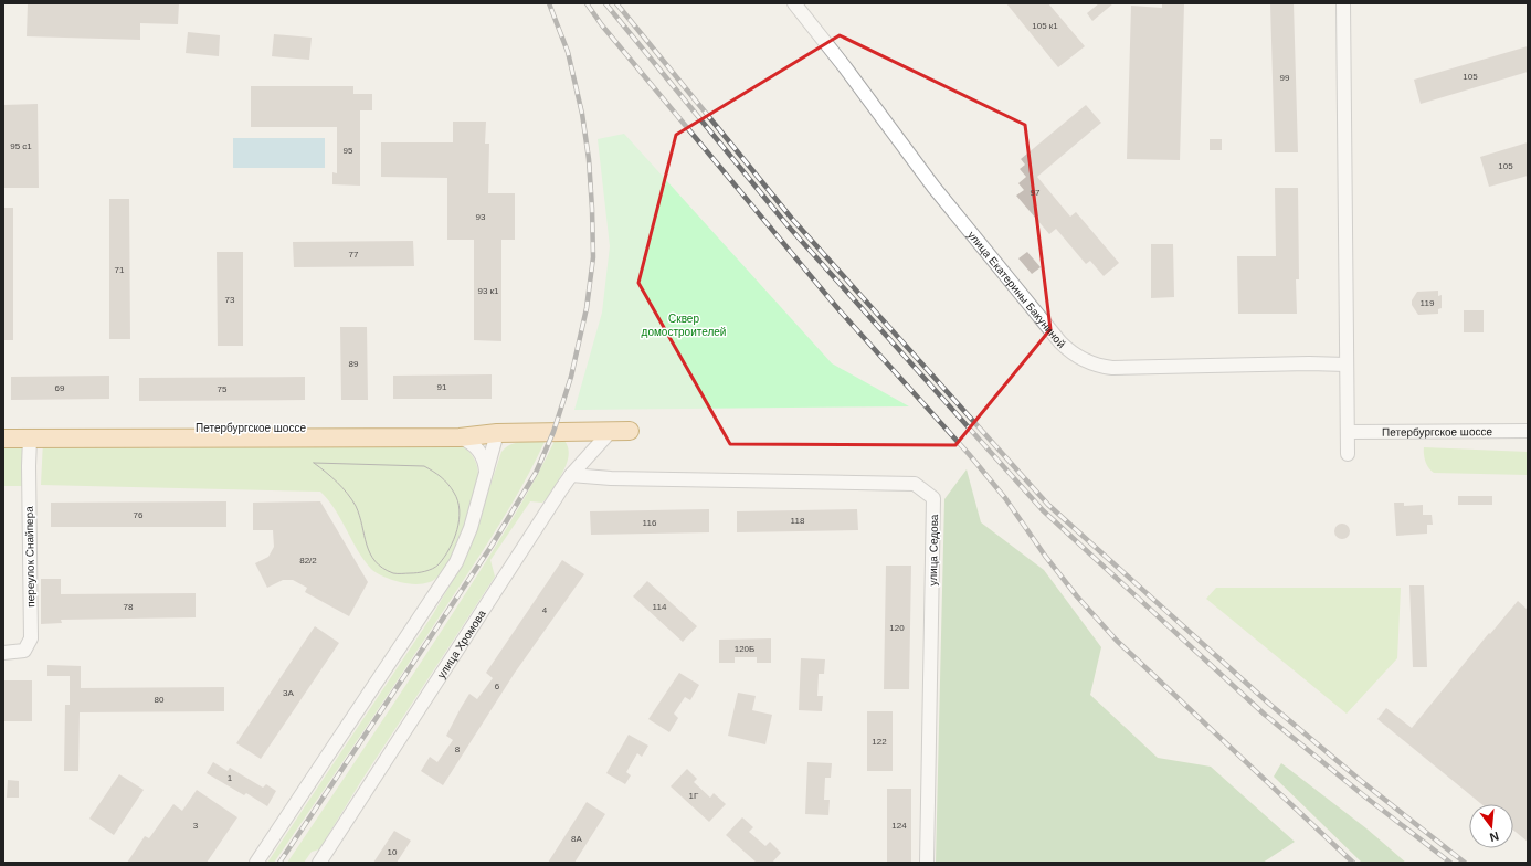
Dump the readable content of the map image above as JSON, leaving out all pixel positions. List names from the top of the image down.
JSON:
{
  "streets": {
    "main road": ["Петербургское шоссе"],
    "street": [
      "улица Екатерины Бакуниной",
      "улица Седова",
      "переулок Снайпера",
      "улица Хромова"
    ]
  },
  "crossings": [
    ["Петербургское шоссе", "переулок Снайпера"],
    ["Петербургское шоссе", "улица Хромова"],
    ["улица Седова", "улица Хромова"]
  ],
  "parks": ["Сквер домостроителей"],
  "house_numbers": [
    "105 к1",
    "105",
    "99",
    "95 с1",
    "95",
    "105",
    "97",
    "93",
    "77",
    "71",
    "93 к1",
    "73",
    "119",
    "89",
    "91",
    "69",
    "75",
    "76",
    "118",
    "116",
    "82/2",
    "78",
    "114",
    "4",
    "120",
    "120Б",
    "6",
    "3А",
    "80",
    "122",
    "8",
    "1",
    "1Г",
    "3",
    "124",
    "8А",
    "10"
  ],
  "north": "bottom"
}
